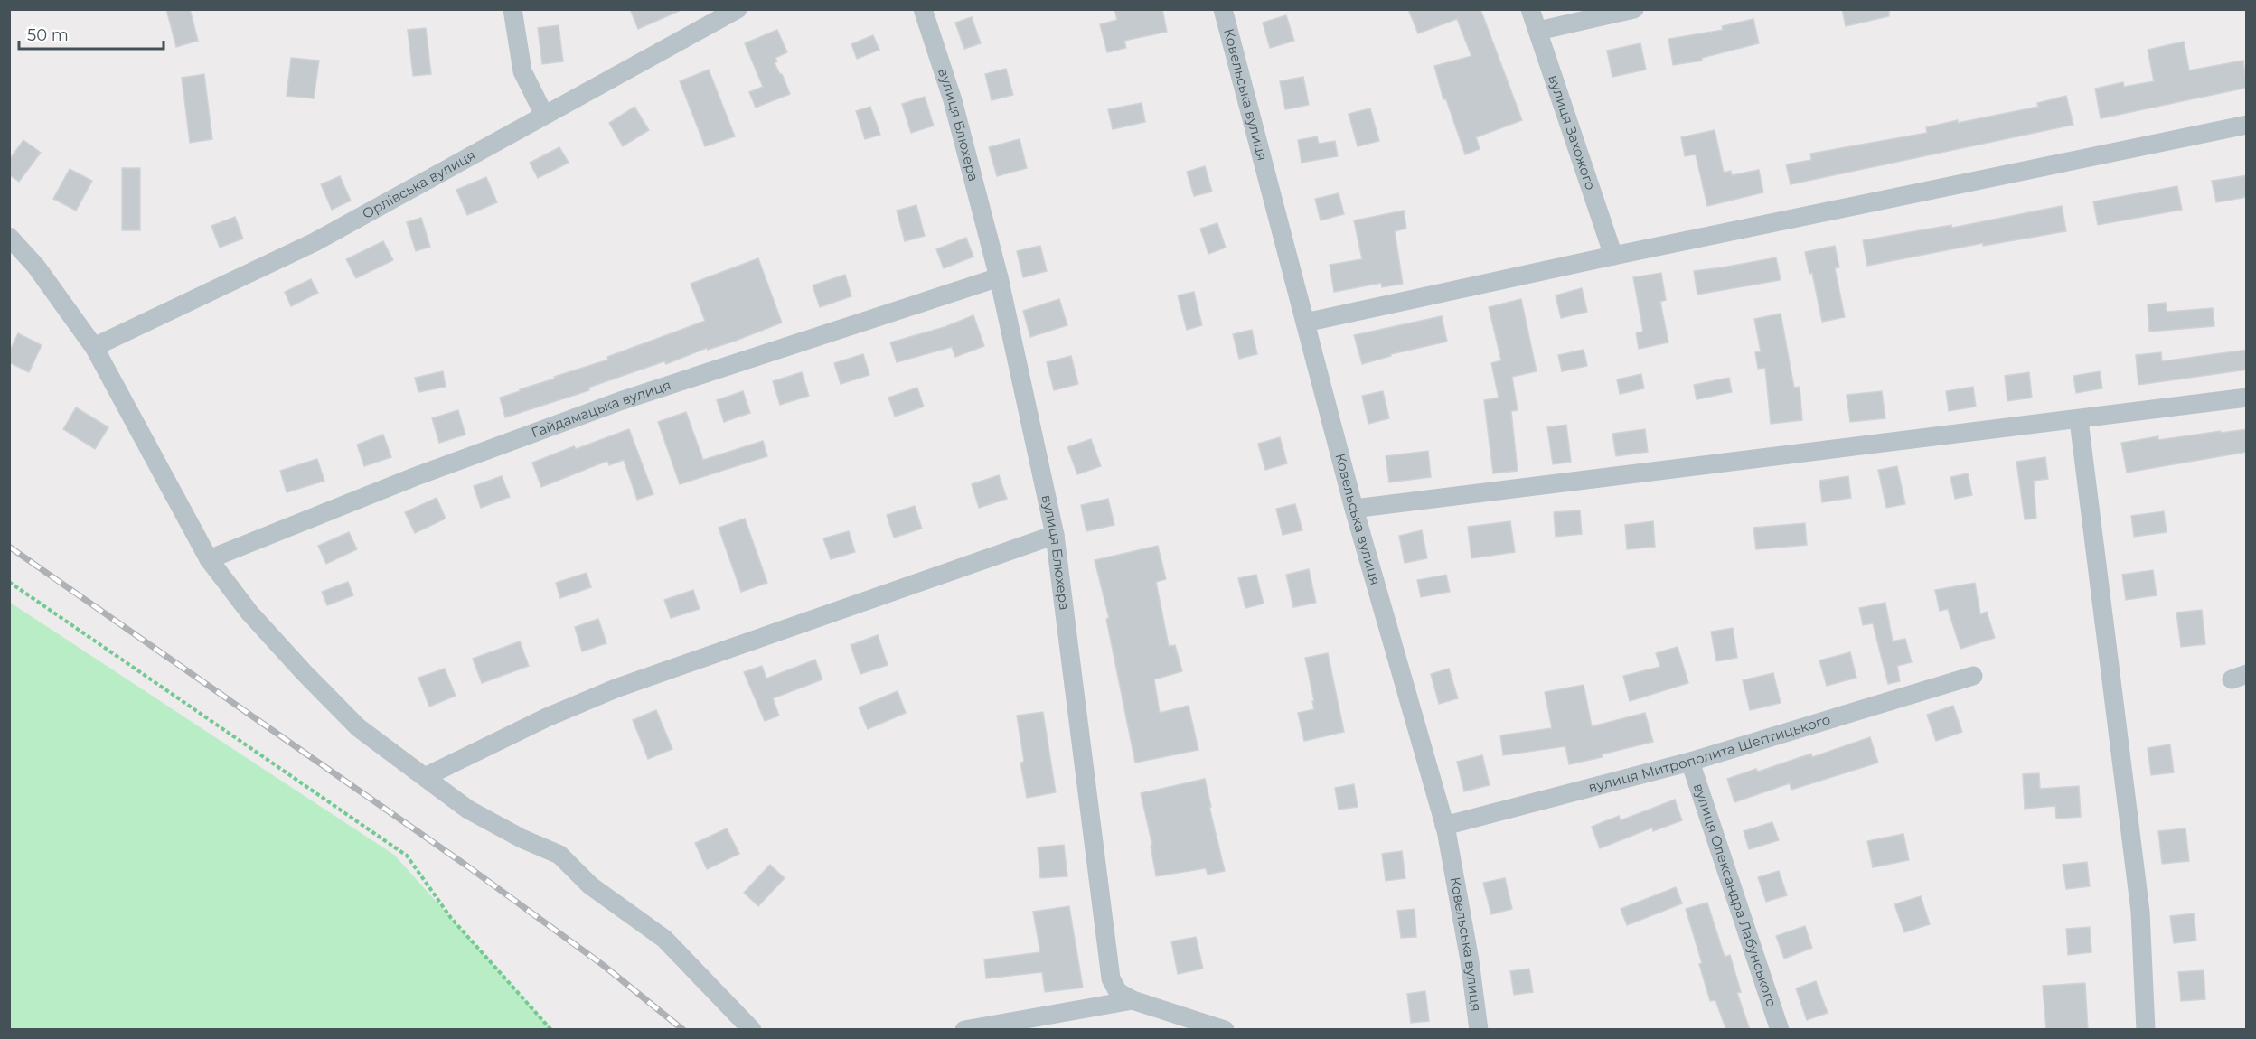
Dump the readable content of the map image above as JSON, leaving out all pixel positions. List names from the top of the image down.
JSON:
{
  "streets": {
    "street": [
      "Ковельська вулиця",
      "вулиця Блюхера",
      "вулиця Захожого",
      "Орлівська вулиця",
      "Гайдамацька вулиця",
      "вулиця Митрополита Шептицького",
      "вулиця Олександра Лабунського"
    ]
  },
  "crossings": [
    ["Ковельська вулиця", "вулиця Митрополита Шептицького"],
    ["вулиця Блюхера", "Гайдамацька вулиця"],
    ["вулиця Митрополита Шептицького", "вулиця Олександра Лабунського"]
  ],
  "scale_bar": "50 m"
}
